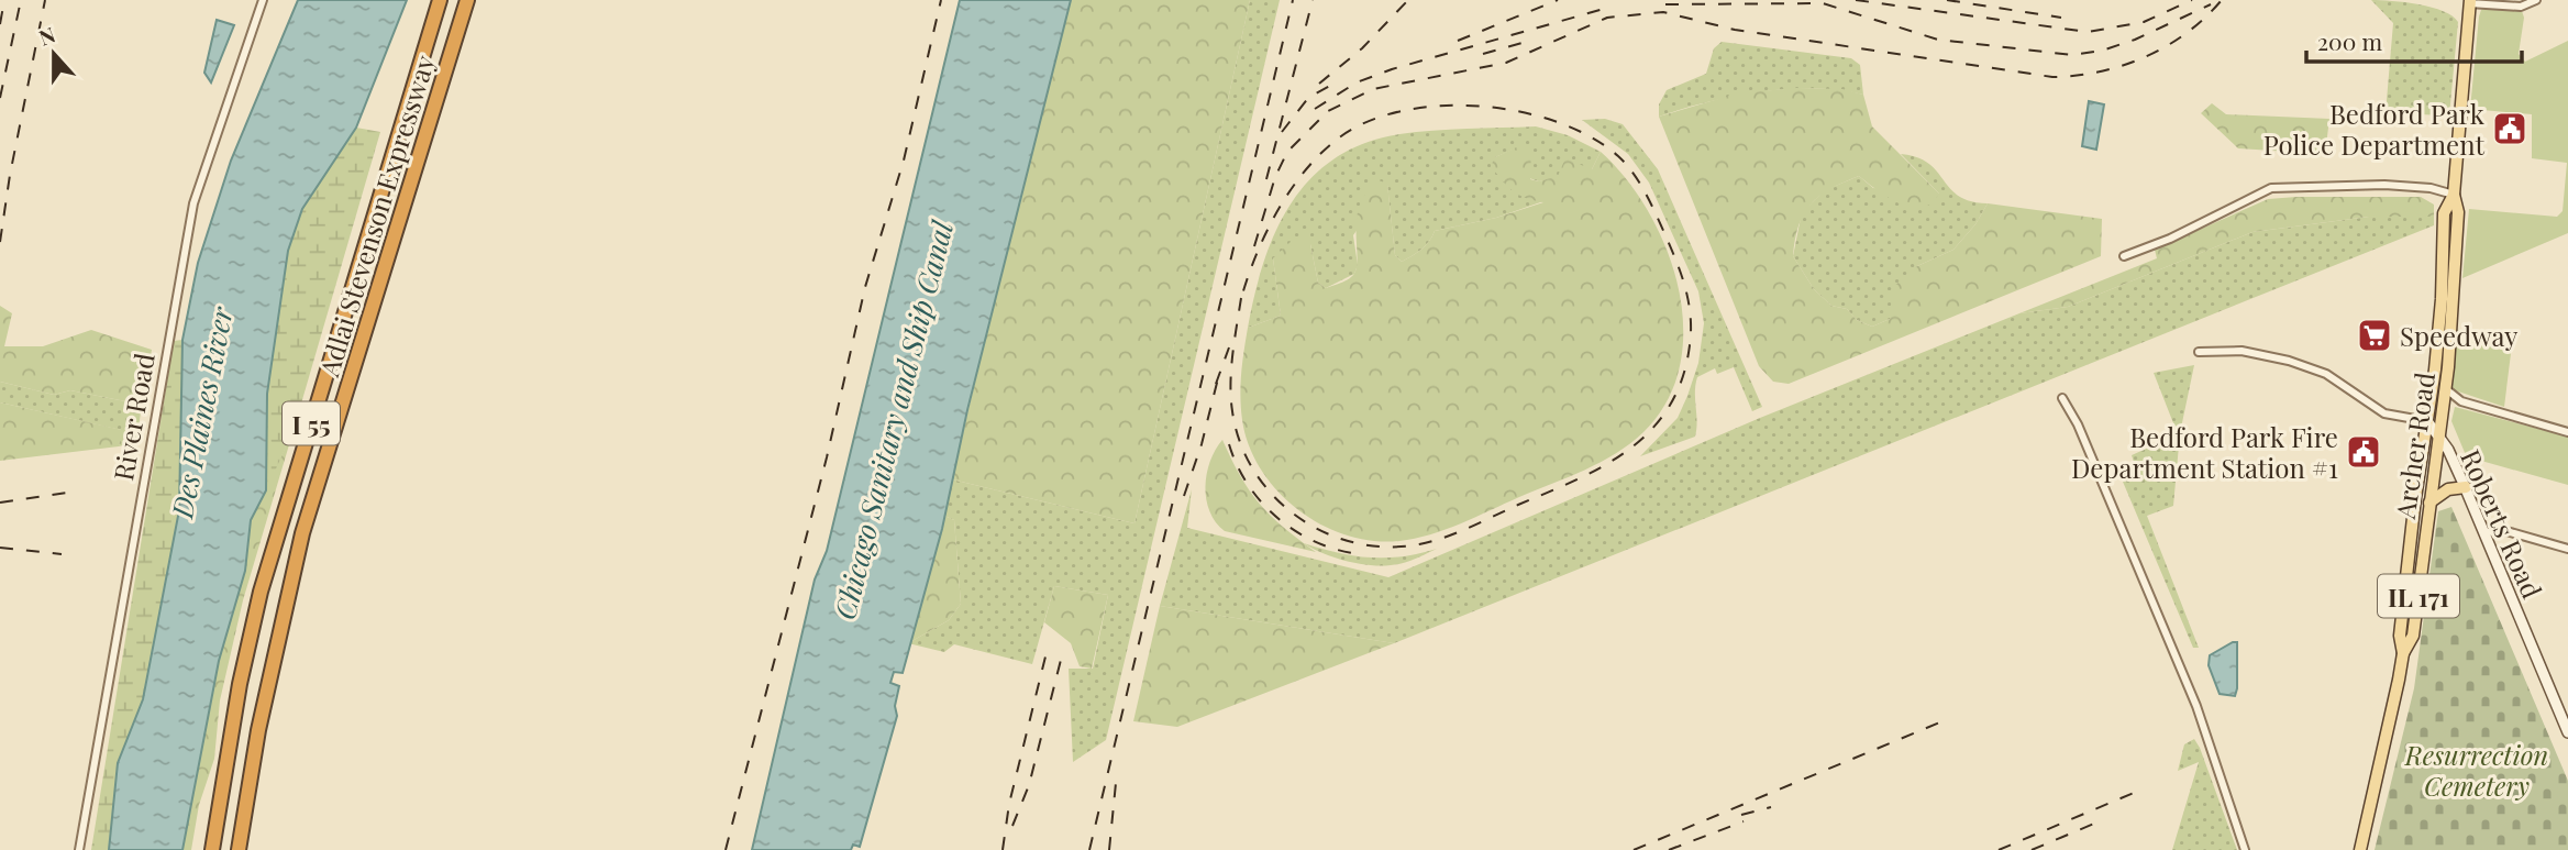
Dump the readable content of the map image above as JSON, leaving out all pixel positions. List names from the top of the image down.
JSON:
{
  "streets": {
    "highway": ["Adlai Stevenson Expressway", "I 55"],
    "main road": ["Archer Road", "IL 171"],
    "street": ["River Road", "Roberts Road"]
  },
  "crossings": [
    ["Archer Road", "Roberts Road"]
  ],
  "water": ["Des Plaines River", "Chicago Sanitary and Ship Canal"],
  "parks": ["Resurrection Cemetery"],
  "places": {
    "public building": ["Bedford Park Police Department", "Bedford Park Fire Department Station #1"],
    "supermarket": ["Speedway"]
  },
  "scale_bar": "200 m",
  "north": "top"
}
